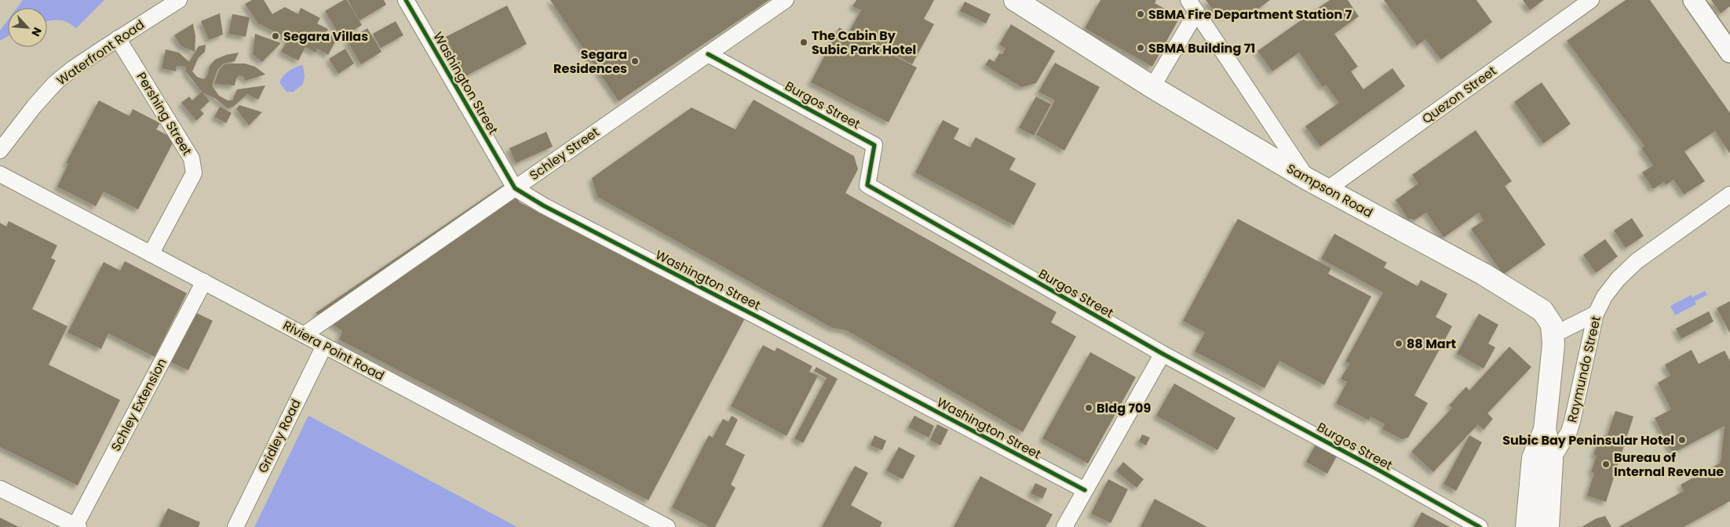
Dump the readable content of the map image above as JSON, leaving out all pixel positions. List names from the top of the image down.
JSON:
{
  "streets": {
    "main road": ["Sampson Road"],
    "street": [
      "Waterfront Road",
      "Washington Street",
      "Quezon Street",
      "Burgos Street",
      "Pershing Street",
      "Schley Street",
      "Riviera Point Road",
      "Raymundo Street",
      "Schley Extension",
      "Gridley Road"
    ]
  },
  "crossings": [
    ["Waterfront Road", "Pershing Street"],
    ["Washington Street", "Schley Street"],
    ["Quezon Street", "Sampson Road"],
    ["Burgos Street", "Schley Street"],
    ["Pershing Street", "Riviera Point Road"],
    ["Schley Street", "Riviera Point Road"],
    ["Sampson Road", "Raymundo Street"],
    ["Riviera Point Road", "Schley Extension"],
    ["Riviera Point Road", "Gridley Road"]
  ],
  "places": [
    "SBMA Fire Department Station 7",
    "Segara Villas",
    "The Cabin By Subic Park Hotel",
    "SBMA Building 71",
    "Segara Residences",
    "88 Mart",
    "Bldg 709",
    "Subic Bay Peninsular Hotel",
    "Bureau of Internal Revenue"
  ],
  "north": "bottom right"
}
